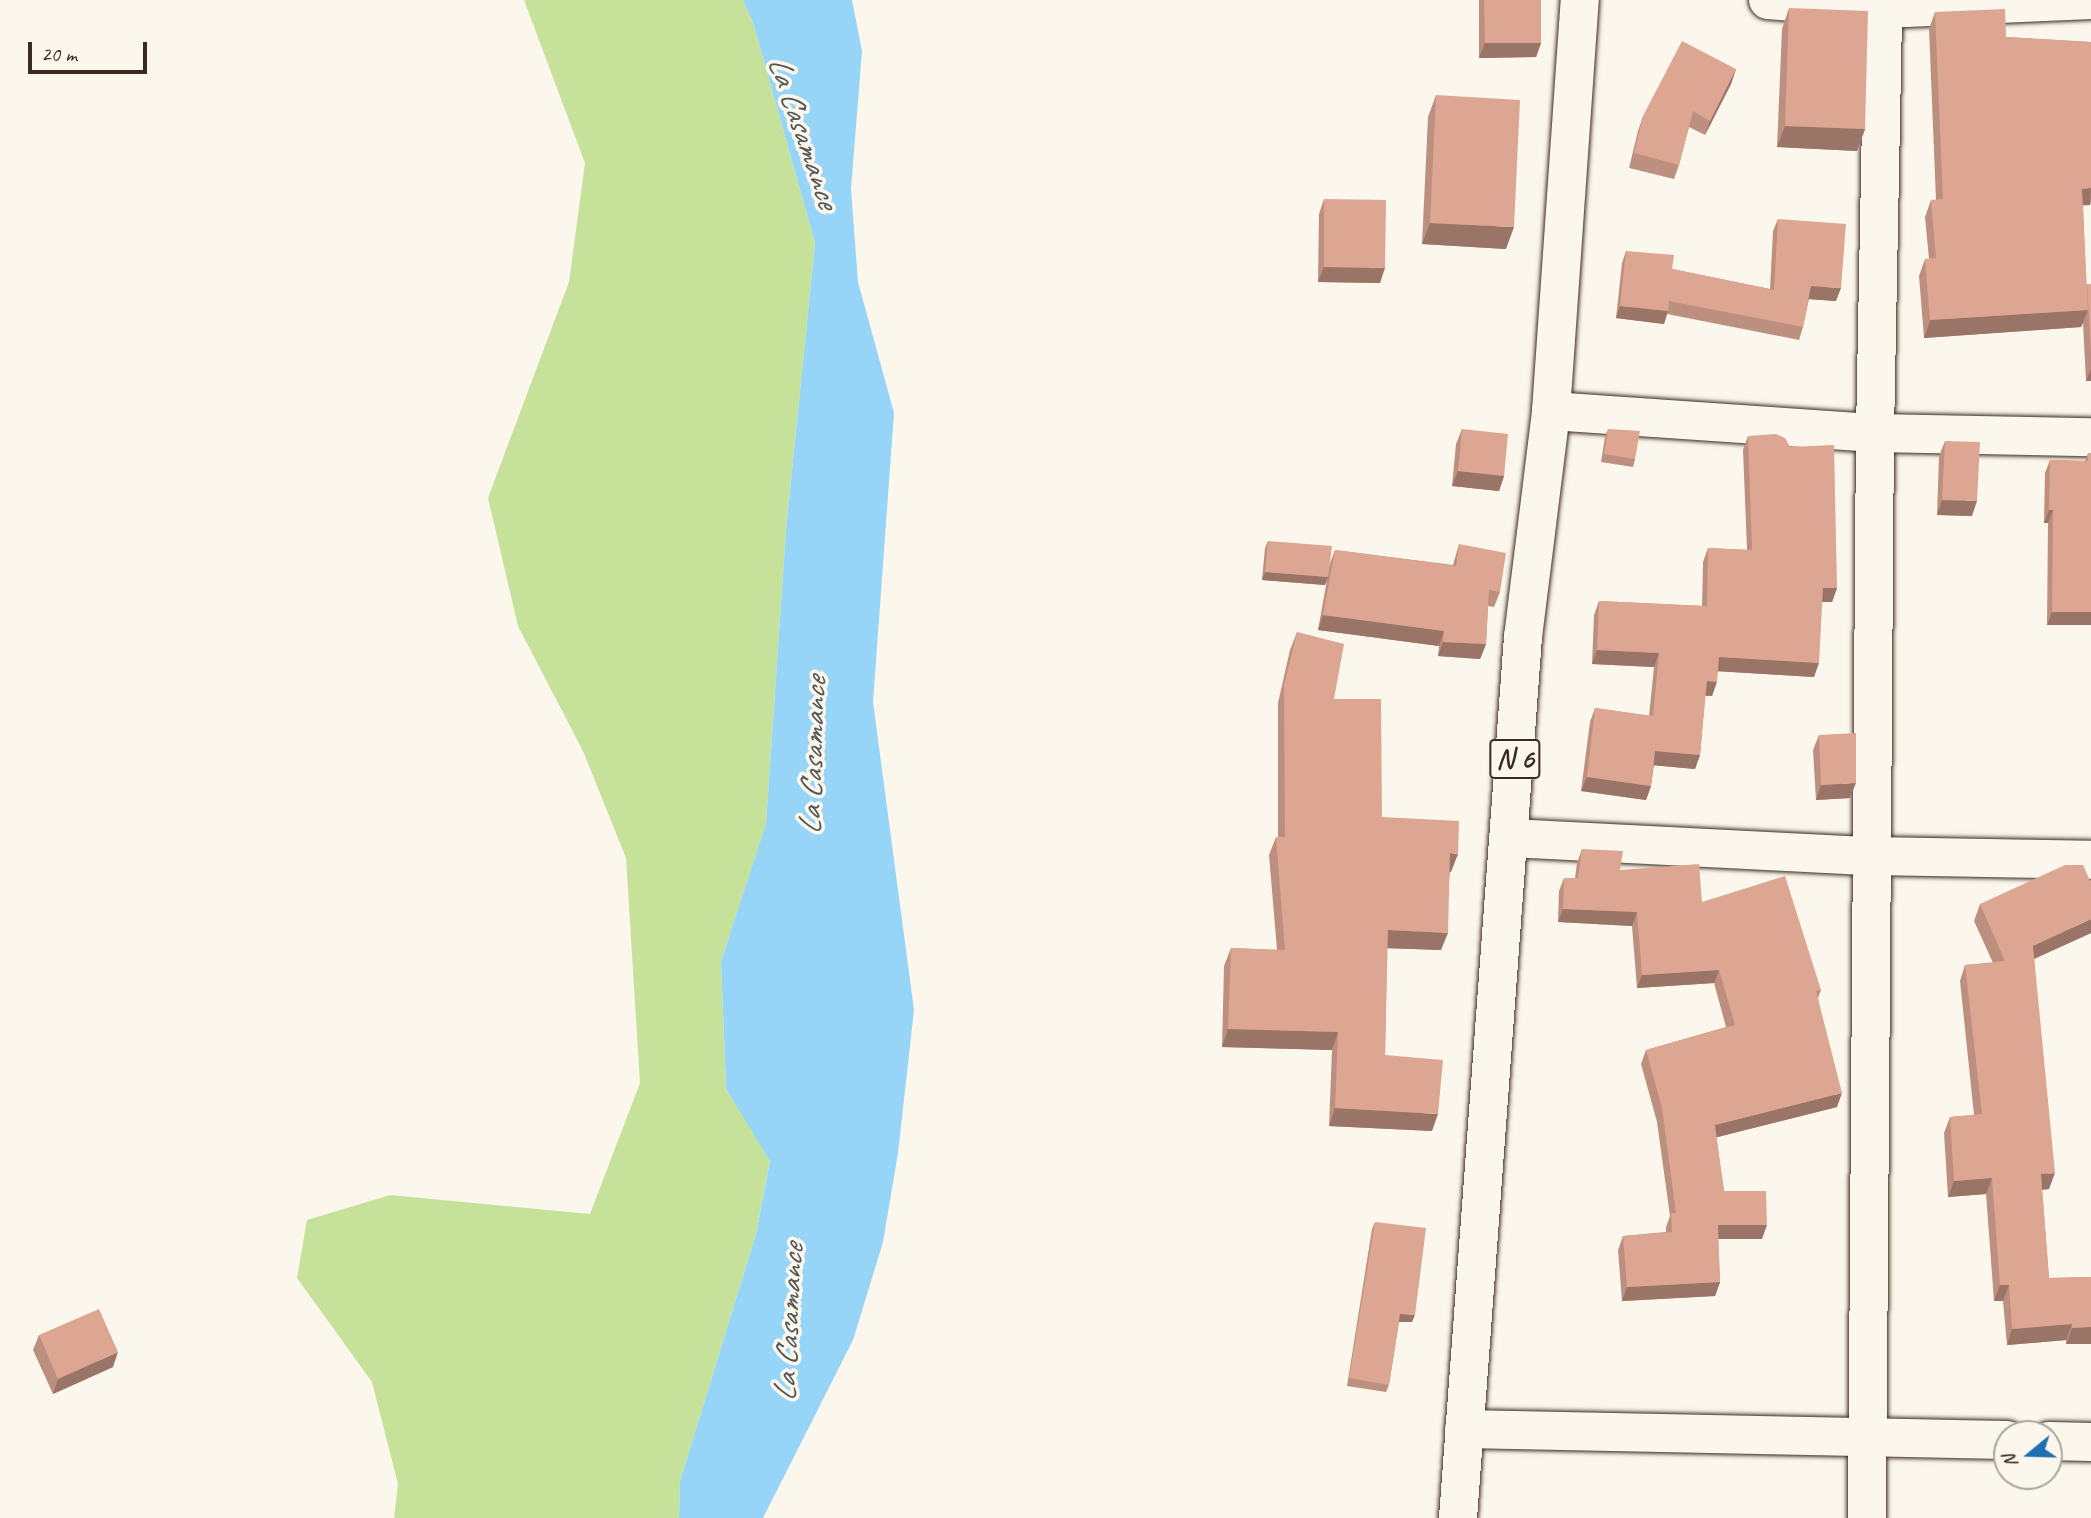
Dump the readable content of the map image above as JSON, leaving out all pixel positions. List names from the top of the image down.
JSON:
{
  "streets": {
    "street": ["N 6"]
  },
  "water": ["La Casamance"],
  "scale_bar": "20 m",
  "north": "left"
}
